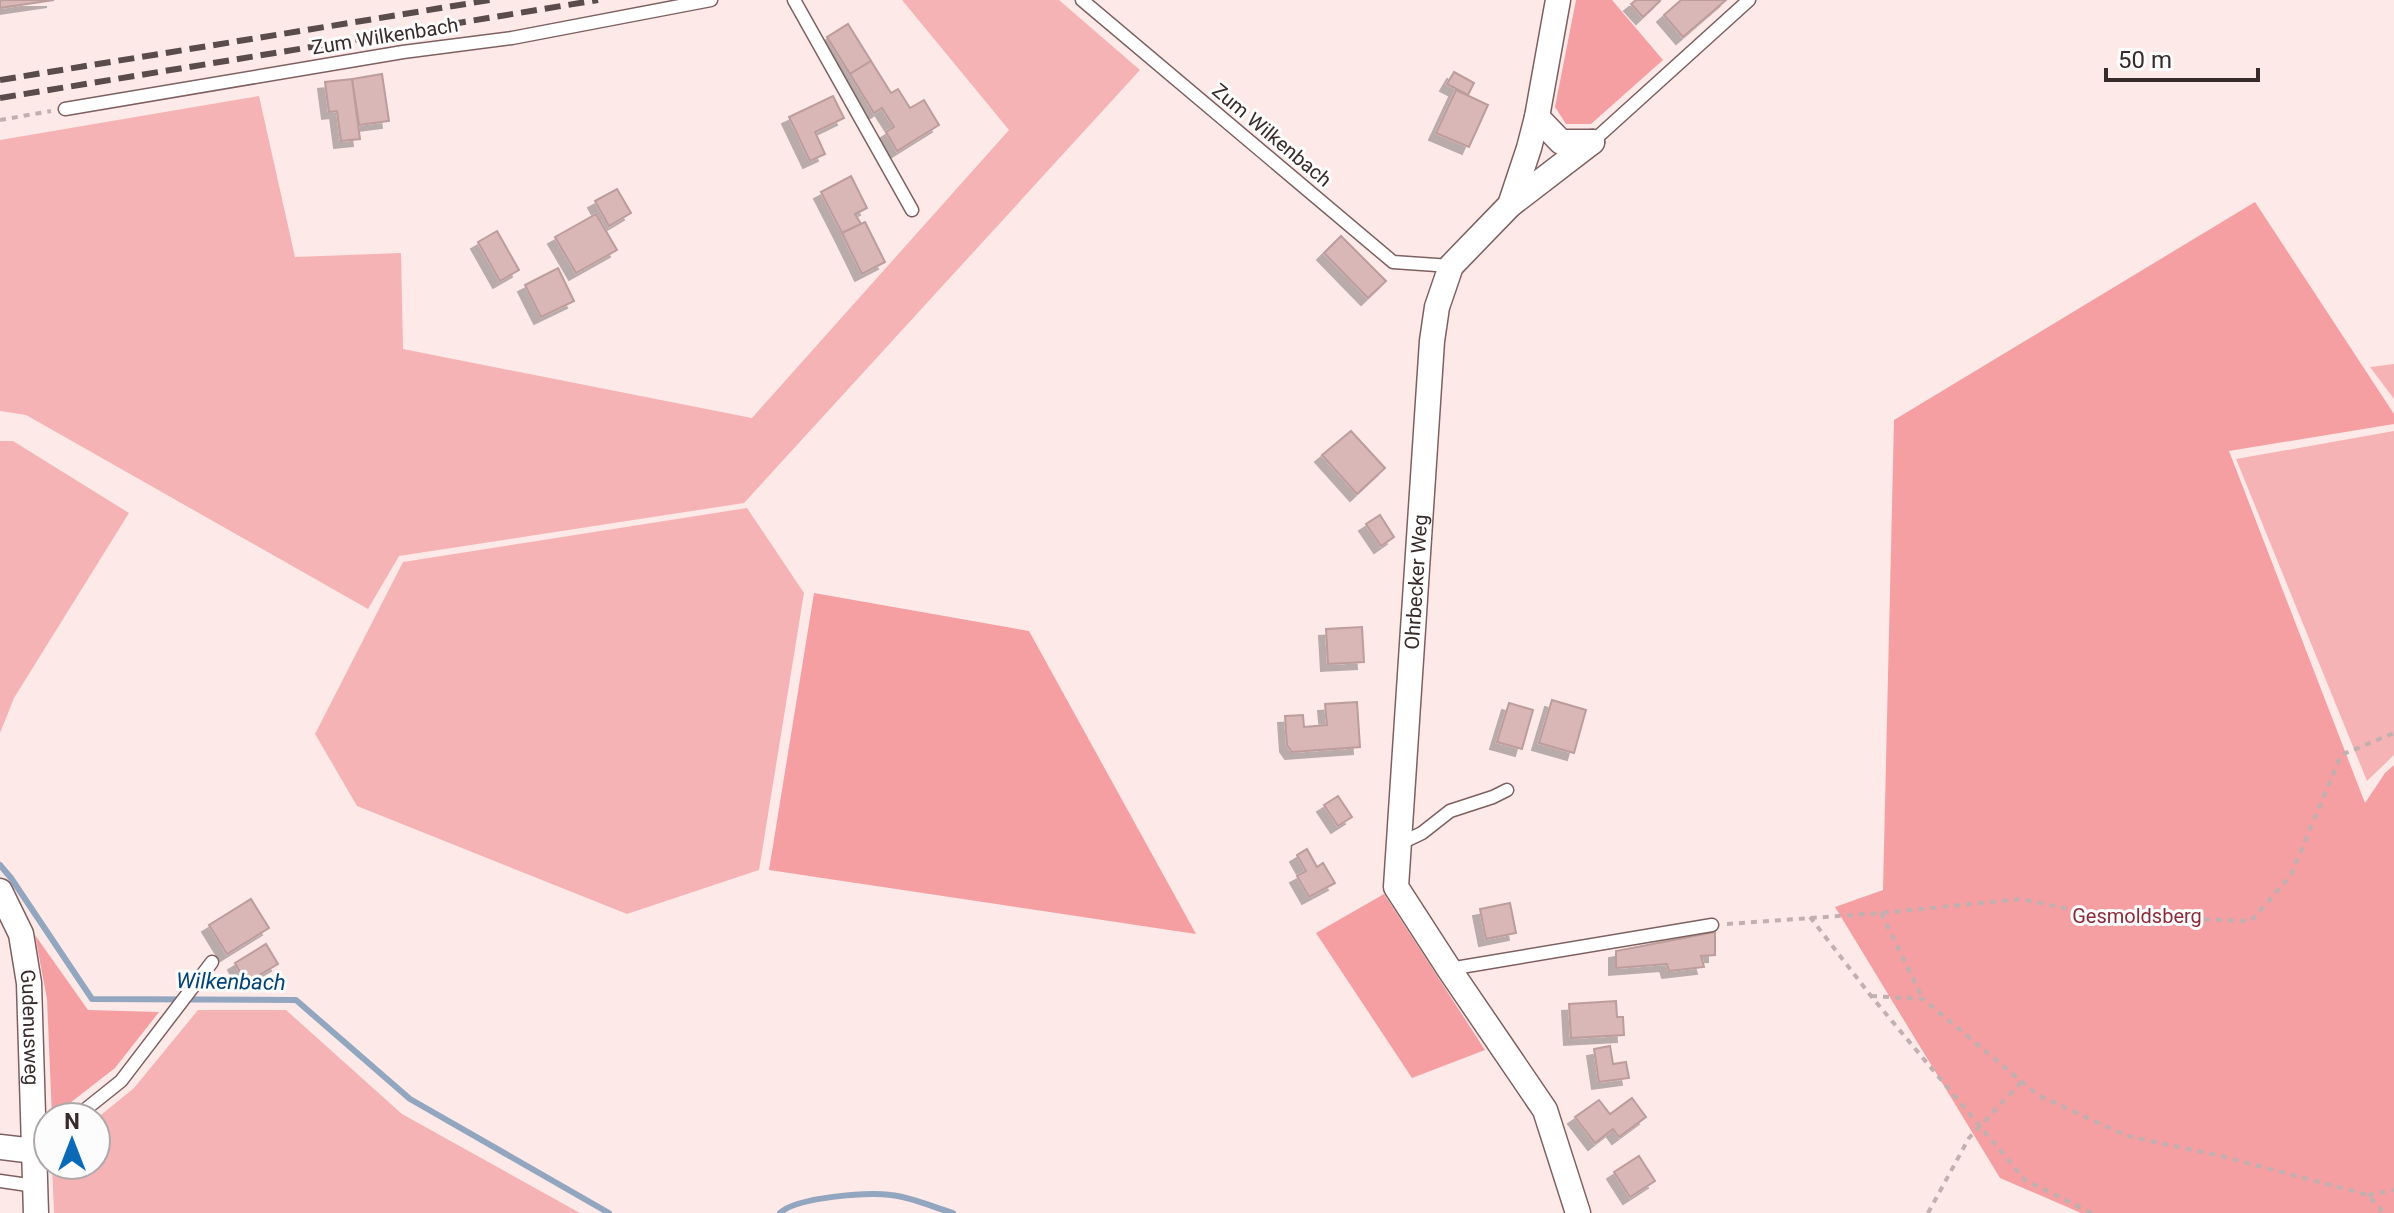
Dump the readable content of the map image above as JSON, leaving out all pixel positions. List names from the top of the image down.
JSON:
{
  "streets": {
    "street": ["Ohrbecker Weg", "Gudenusweg"],
    "lane": ["Zum Wilkenbach"]
  },
  "crossings": [
    ["Zum Wilkenbach", "Ohrbecker Weg"]
  ],
  "water": ["Wilkenbach"],
  "parks": ["Gesmoldsberg"],
  "scale_bar": "50 m",
  "north": "top"
}
